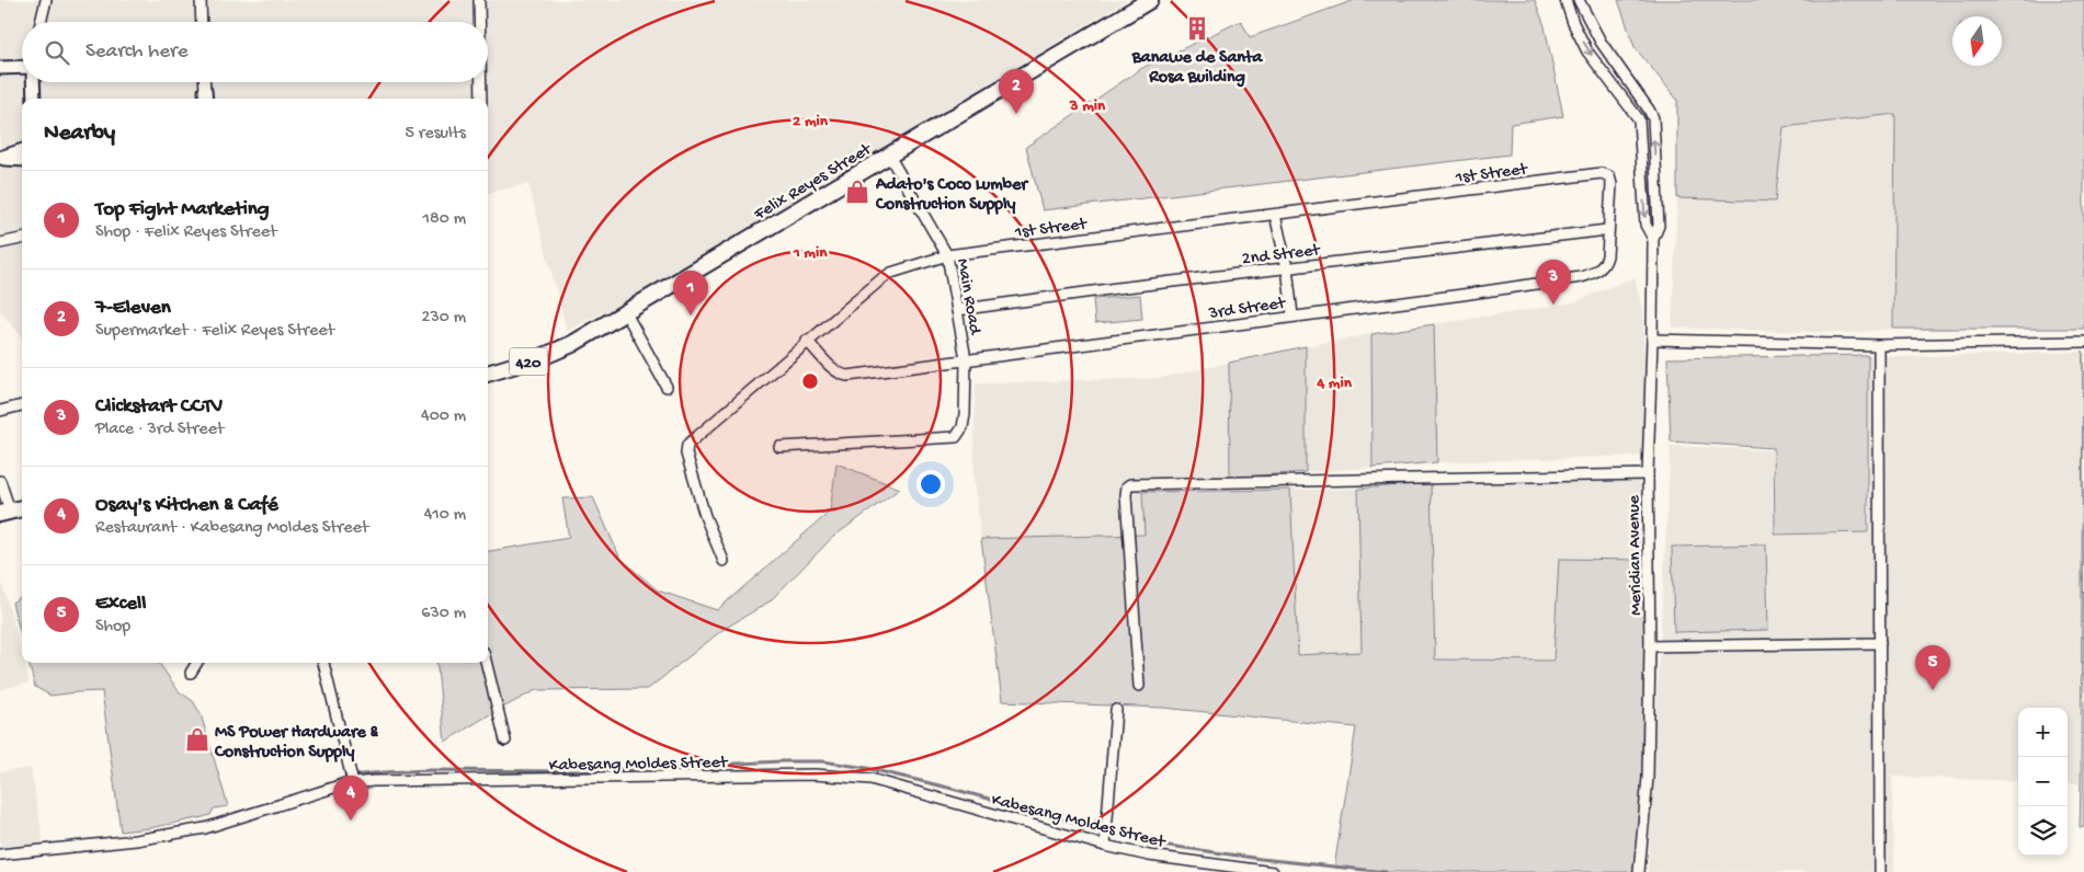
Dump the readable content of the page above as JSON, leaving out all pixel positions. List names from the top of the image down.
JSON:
{
  "streets": {
    "main road": ["Felix Reyes Street", "420"],
    "street": [
      "1st Street",
      "2nd Street",
      "Main Road",
      "3rd Street",
      "Meridian Avenue",
      "Kabesang Moldes Street"
    ]
  },
  "crossings": [
    ["1st Street", "Main Road"],
    ["1st Street", "3rd Street"],
    ["Felix Reyes Street", "Main Road"],
    ["2nd Street", "Main Road"],
    ["2nd Street", "3rd Street"],
    ["Main Road", "3rd Street"]
  ],
  "places": {
    "building": ["Banawe de Santa Rosa Building"],
    "shop": ["Adato's Coco Lumber Construction Supply", "MS Power Hardware & Construction Supply"]
  },
  "north": "bottom",
  "page": {
    "search": "Search here",
    "pins": [
      "2",
      "3",
      "1",
      "5",
      "4"
    ],
    "heading": ["Nearby", "5 results"],
    "list": [
      {
        "mark": "1",
        "name": "Top Fight Marketing",
        "note": "Shop · Felix Reyes Street",
        "value": "180 m"
      },
      {
        "mark": "2",
        "name": "7-Eleven",
        "note": "Supermarket · Felix Reyes Street",
        "value": "230 m"
      },
      {
        "mark": "3",
        "name": "Clickstart CCTV",
        "note": "Place · 3rd Street",
        "value": "400 m"
      },
      {
        "mark": "4",
        "name": "Osay's Kitchen & Café",
        "note": "Restaurant · Kabesang Moldes Street",
        "value": "410 m"
      },
      {
        "mark": "5",
        "name": "Excell",
        "note": "Shop",
        "value": "630 m"
      }
    ],
    "map_buttons": ["+", "−"]
  },
  "rings": [
    "3 min",
    "2 min",
    "1 min",
    "4 min"
  ]
}
